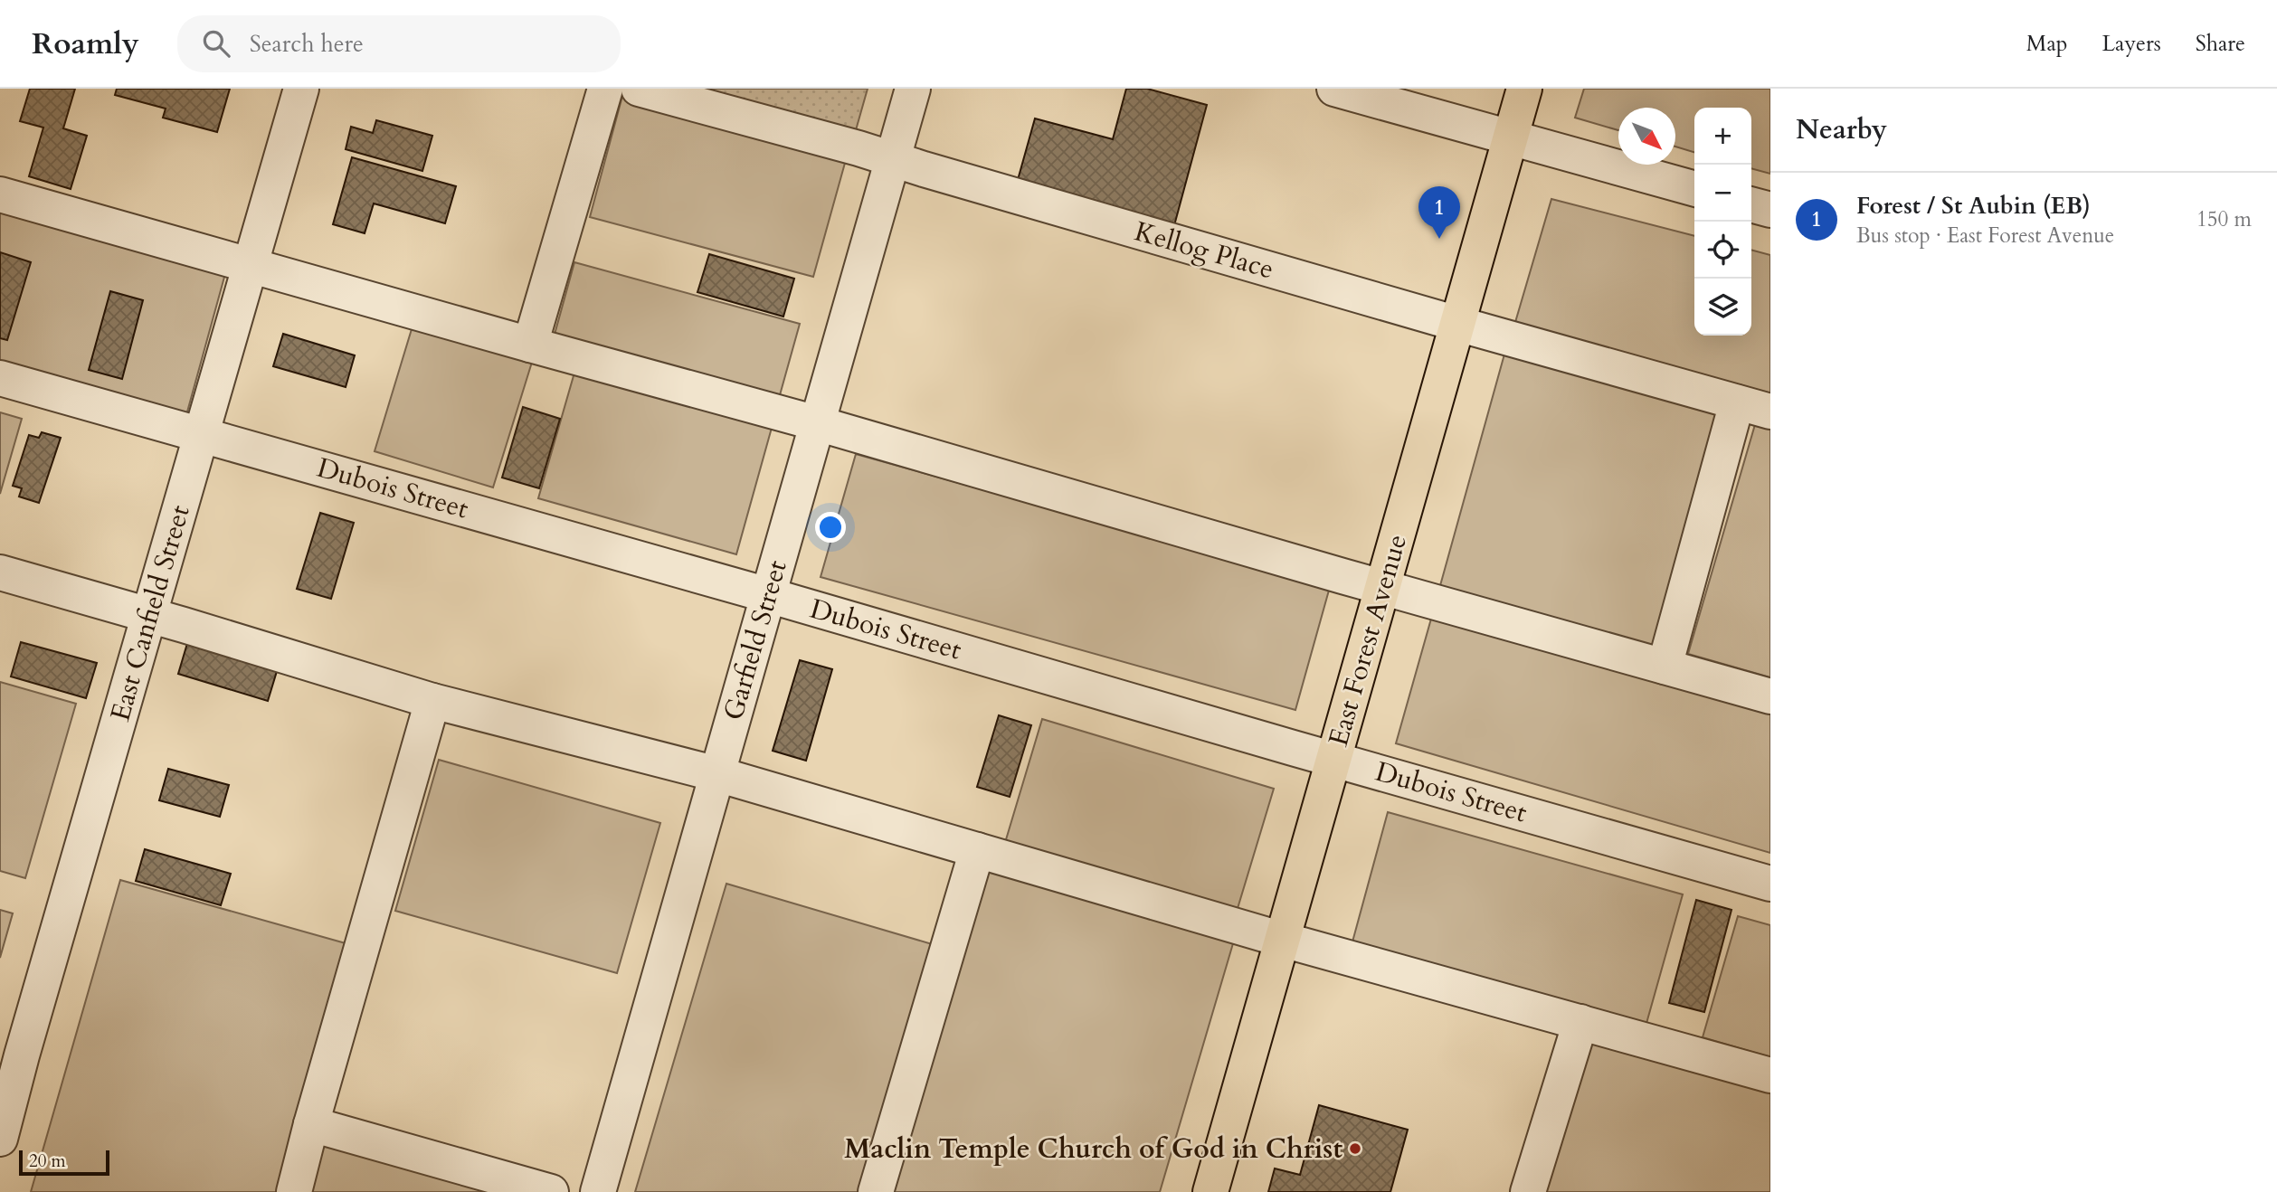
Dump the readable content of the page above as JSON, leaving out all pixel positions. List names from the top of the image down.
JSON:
{
  "streets": {
    "main road": ["East Forest Avenue"],
    "street": [
      "Kellog Place",
      "Dubois Street",
      "East Canfield Street",
      "Garfield Street"
    ]
  },
  "crossings": [
    ["Kellog Place", "Garfield Street"],
    ["Kellog Place", "East Forest Avenue"],
    ["Dubois Street", "East Canfield Street"],
    ["Dubois Street", "Garfield Street"],
    ["Dubois Street", "East Forest Avenue"]
  ],
  "places": ["Maclin Temple Church of God in Christ"],
  "scale_bar": "20 m",
  "north": "bottom right",
  "page": {
    "header": "Roamly",
    "search": "Search here",
    "nav": ["Map", "Layers", "Share"],
    "heading": "Nearby",
    "map_buttons": ["+", "−"],
    "list": [
      {
        "mark": "1",
        "name": "Forest / St Aubin (EB)",
        "note": "Bus stop · East Forest Avenue",
        "value": "150 m"
      }
    ],
    "pins": "1",
    "scale": "20 m"
  }
}
